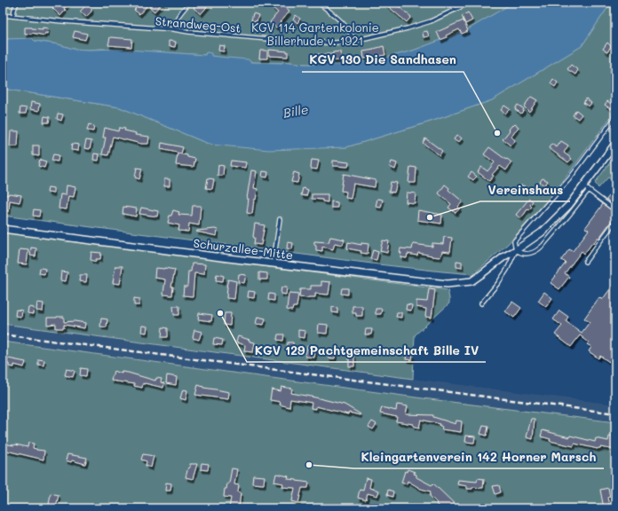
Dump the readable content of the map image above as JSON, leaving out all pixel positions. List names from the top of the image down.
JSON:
{
  "streets": {
    "street": ["Schurzallee-Mitte"],
    "lane": ["Strandweg-Ost"]
  },
  "water": ["Bille"],
  "parks": ["KGV 114 Gartenkolonie Billerhude v. 1921"],
  "places": [
    "KGV 130 Die Sandhasen",
    "Vereinshaus",
    "KGV 129 Pachtgemeinschaft Bille IV",
    "Kleingartenverein 142 Horner Marsch"
  ]
}
